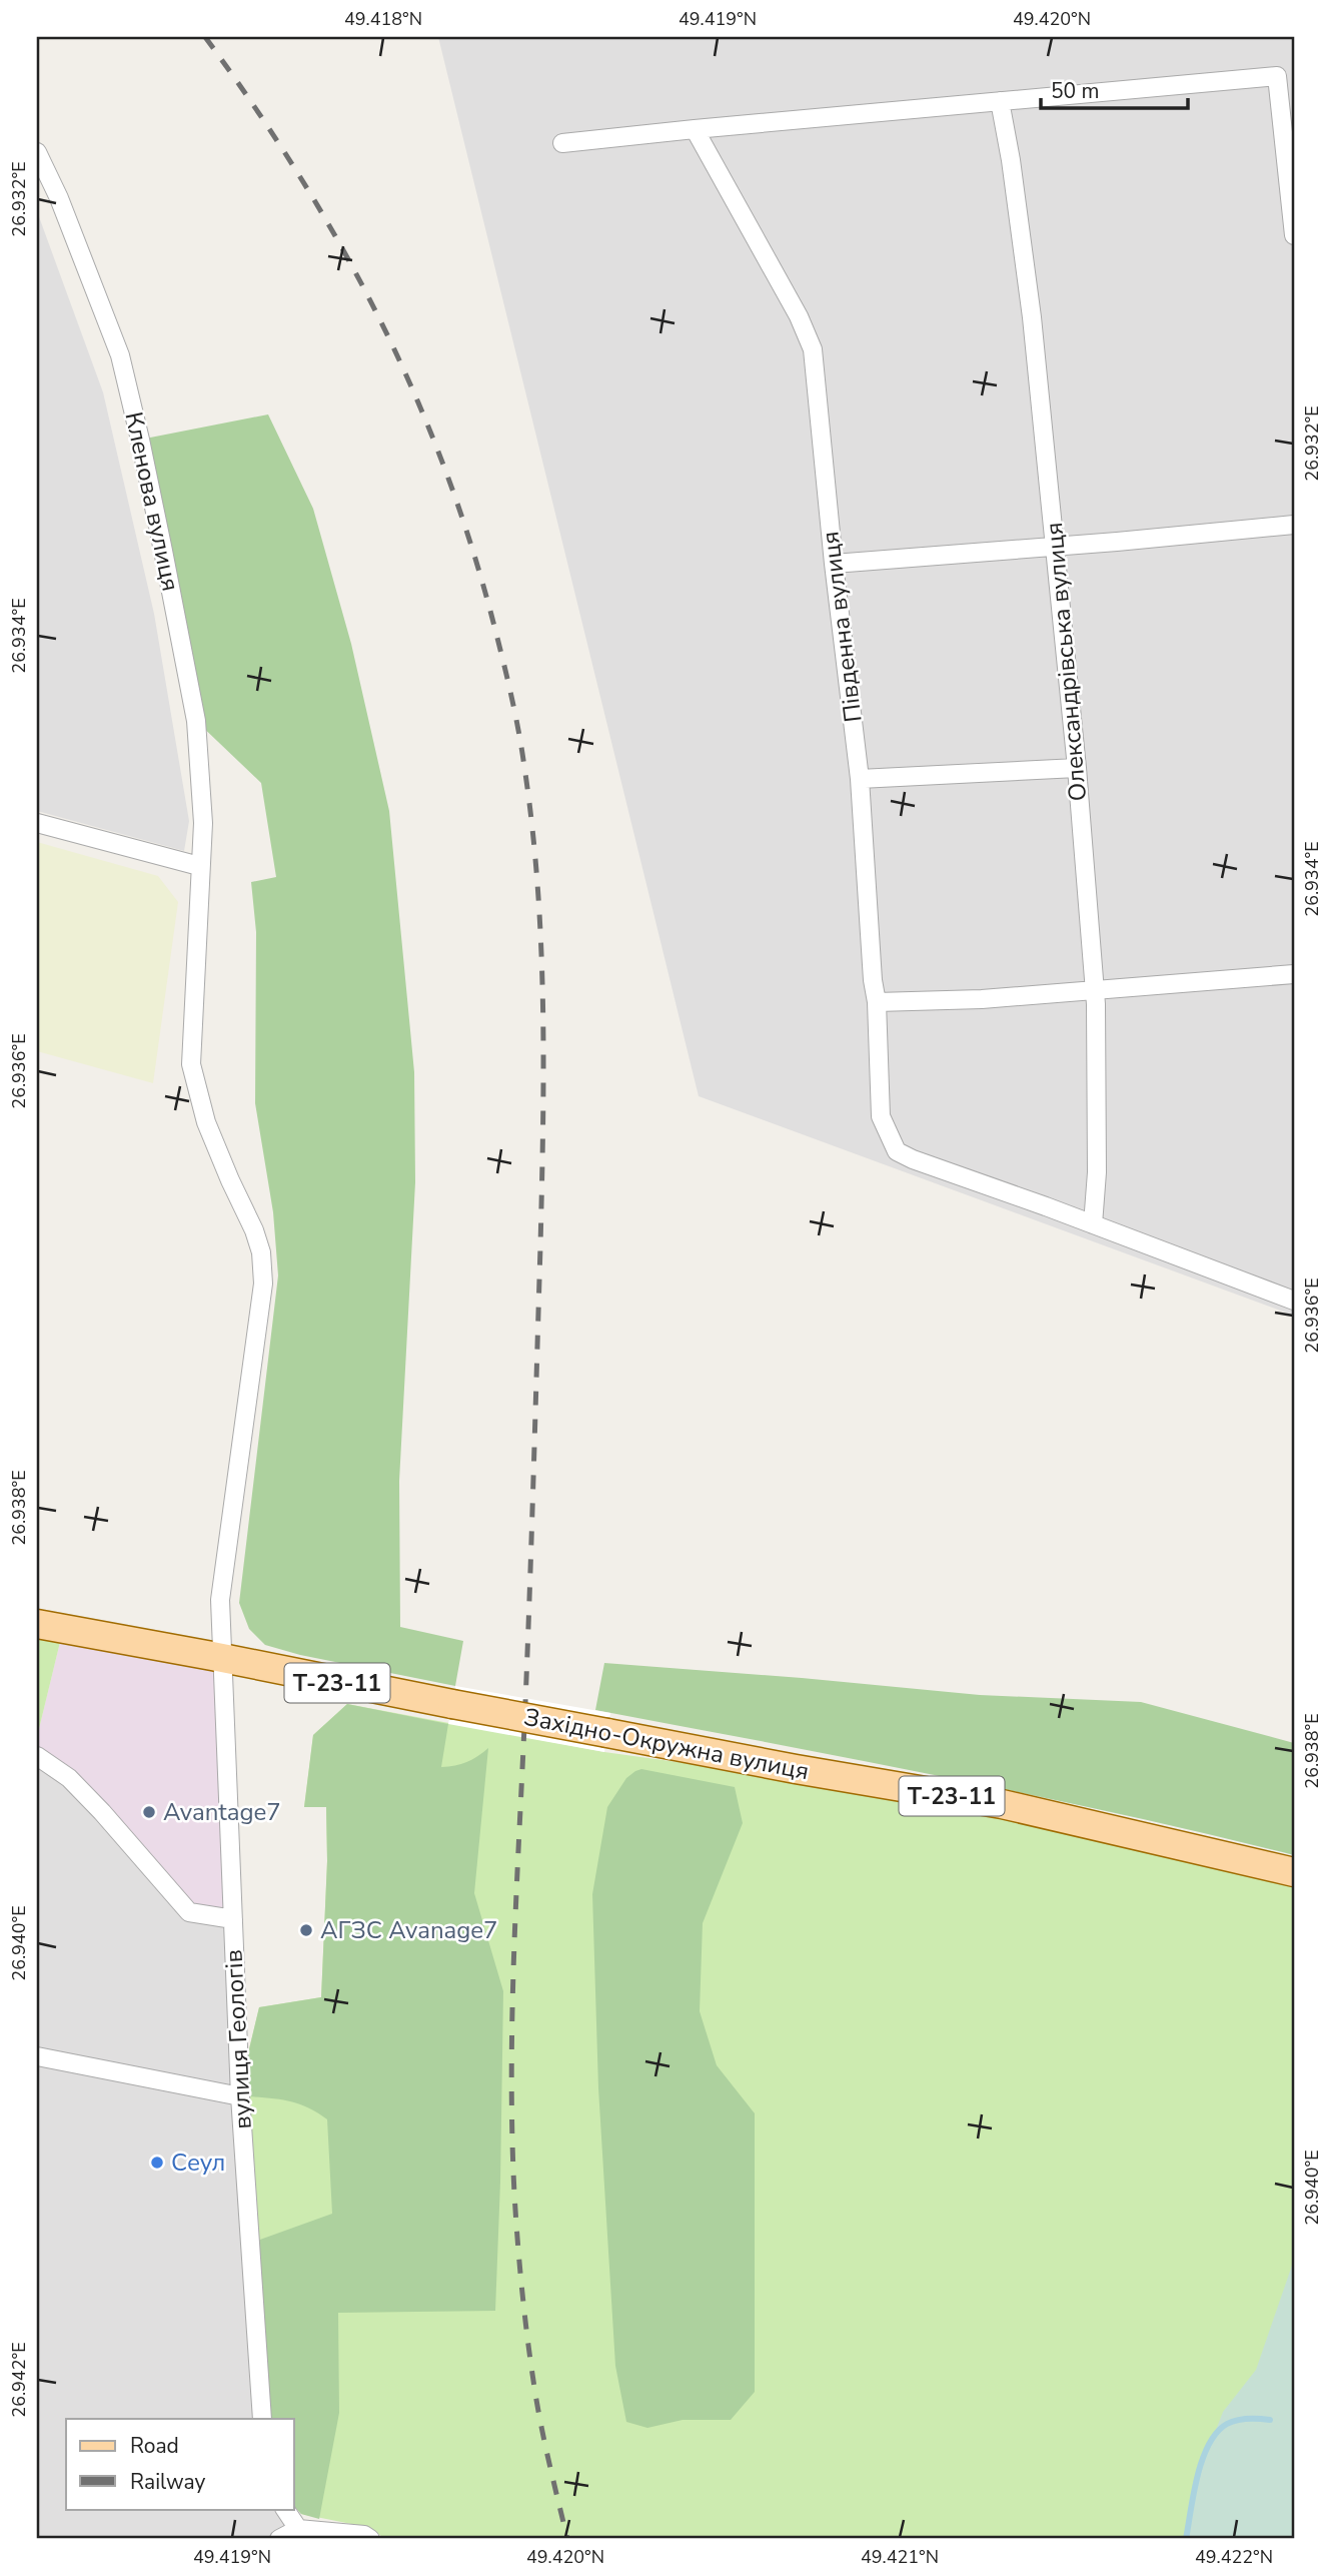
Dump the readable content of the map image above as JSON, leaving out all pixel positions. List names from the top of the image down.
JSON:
{
  "streets": {
    "main road": ["Т-23-11", "Західно-Окружна вулиця"],
    "street": [
      "Кленова вулиця",
      "Південна вулиця",
      "Олександрівська вулиця",
      "вулиця Геологів"
    ]
  },
  "crossings": [
    ["Кленова вулиця", "Західно-Окружна вулиця"],
    ["Кленова вулиця", "вулиця Геологів"],
    ["Південна вулиця", "Олександрівська вулиця"],
    ["Західно-Окружна вулиця", "вулиця Геологів"]
  ],
  "places": ["Avantage7", "АГЗС Avanage7", "Сеул"],
  "legend": ["Road", "Railway"],
  "scale_bar": "50 m",
  "coordinates": [
    "49.418°N",
    "49.419°N",
    "49.420°N",
    "26.932°E",
    "26.934°E",
    "26.936°E",
    "26.938°E",
    "26.940°E",
    "26.942°E",
    "49.421°N",
    "49.422°N"
  ]
}
